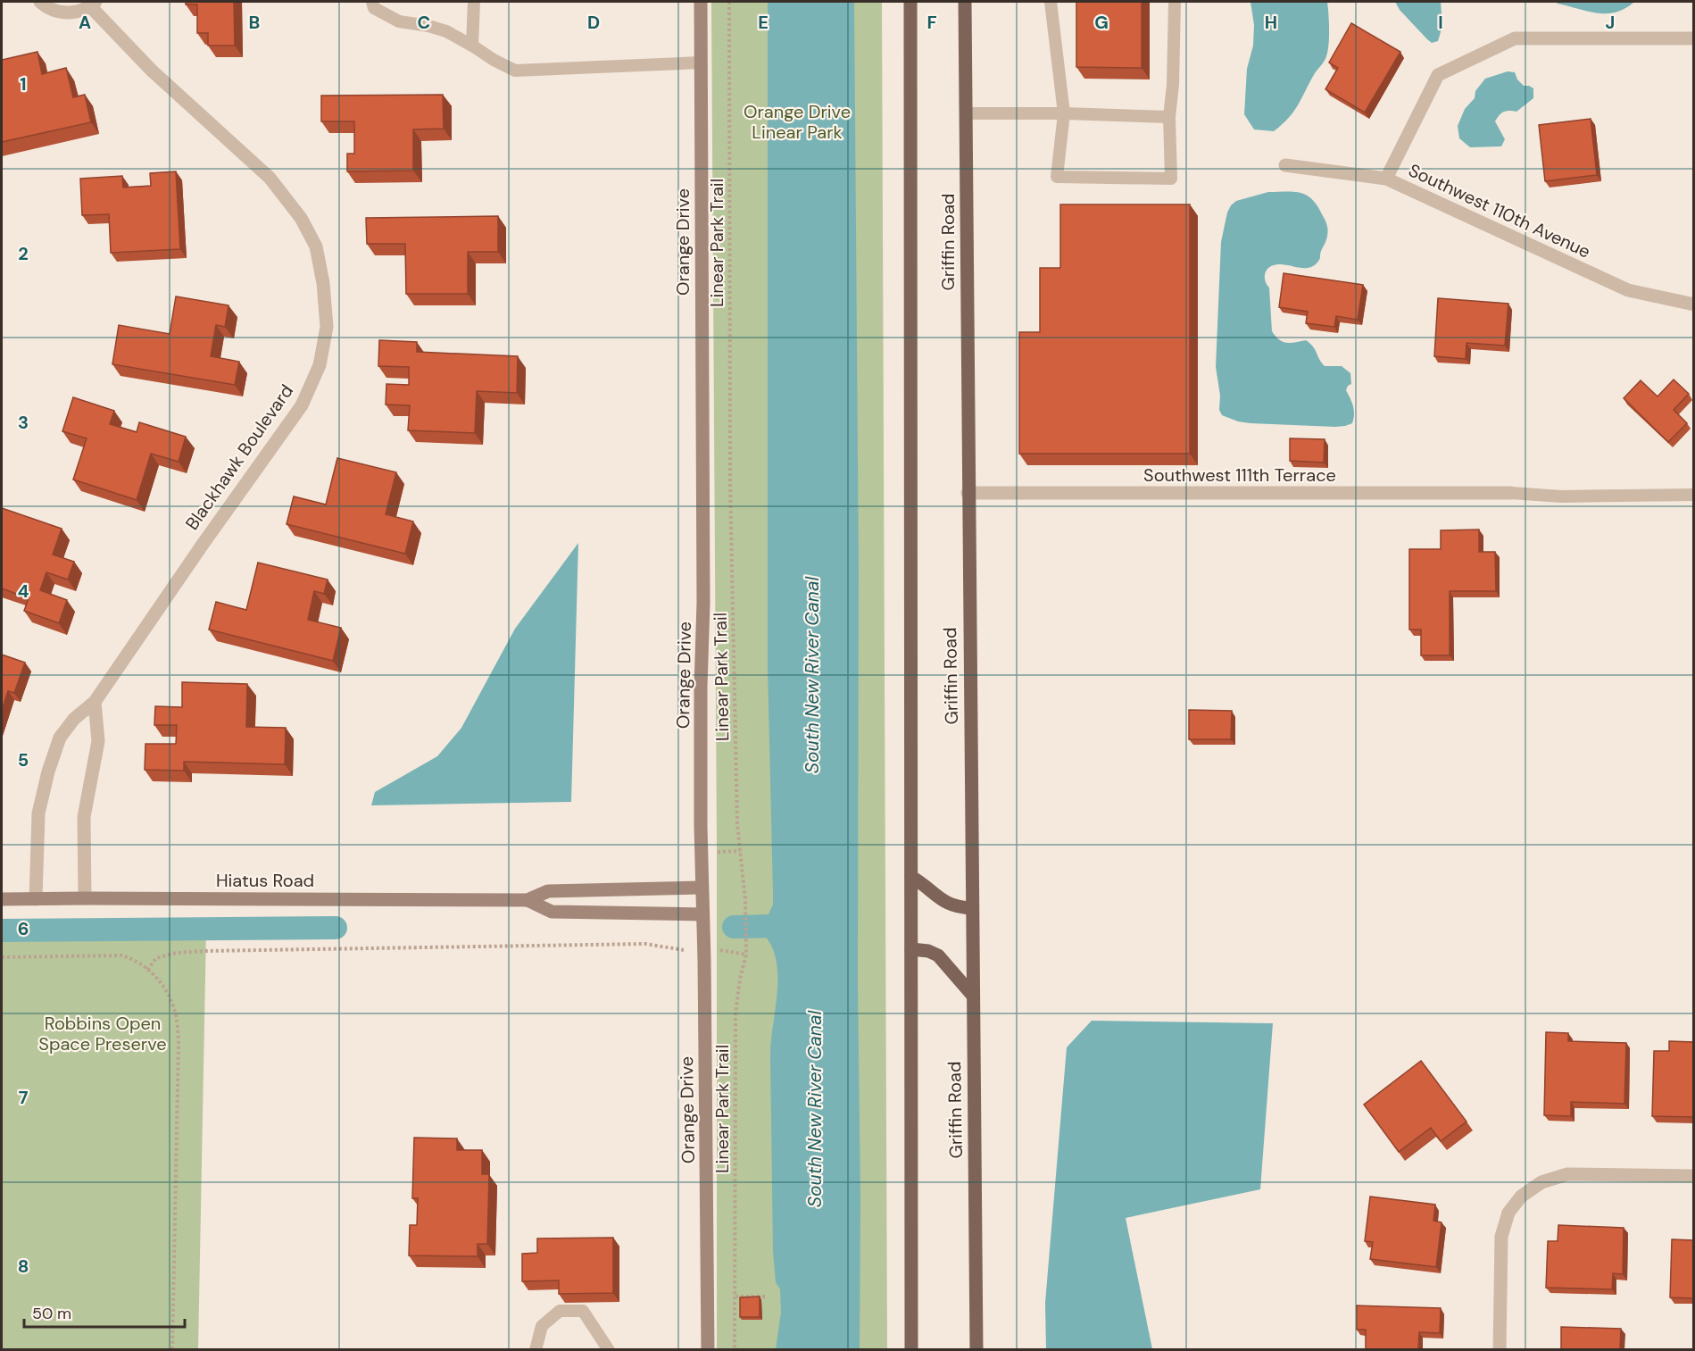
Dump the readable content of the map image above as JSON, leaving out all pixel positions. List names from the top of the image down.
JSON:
{
  "streets": {
    "main road": ["Griffin Road"],
    "street": [
      "Southwest 110th Avenue",
      "Orange Drive",
      "Blackhawk Boulevard",
      "Southwest 111th Terrace",
      "Hiatus Road"
    ],
    "path": ["Linear Park Trail"]
  },
  "crossings": [
    ["Orange Drive", "Hiatus Road"],
    ["Griffin Road", "Southwest 111th Terrace"],
    ["Blackhawk Boulevard", "Hiatus Road"]
  ],
  "water": ["South New River Canal"],
  "parks": ["Orange Drive Linear Park", "Robbins Open Space Preserve"],
  "scale_bar": "50 m",
  "grid": {
    "columns": [
      "A",
      "B",
      "C",
      "D",
      "E",
      "F",
      "G",
      "H",
      "I",
      "J"
    ],
    "rows": [
      "1",
      "2",
      "3",
      "4",
      "5",
      "6",
      "7",
      "8"
    ]
  }
}
